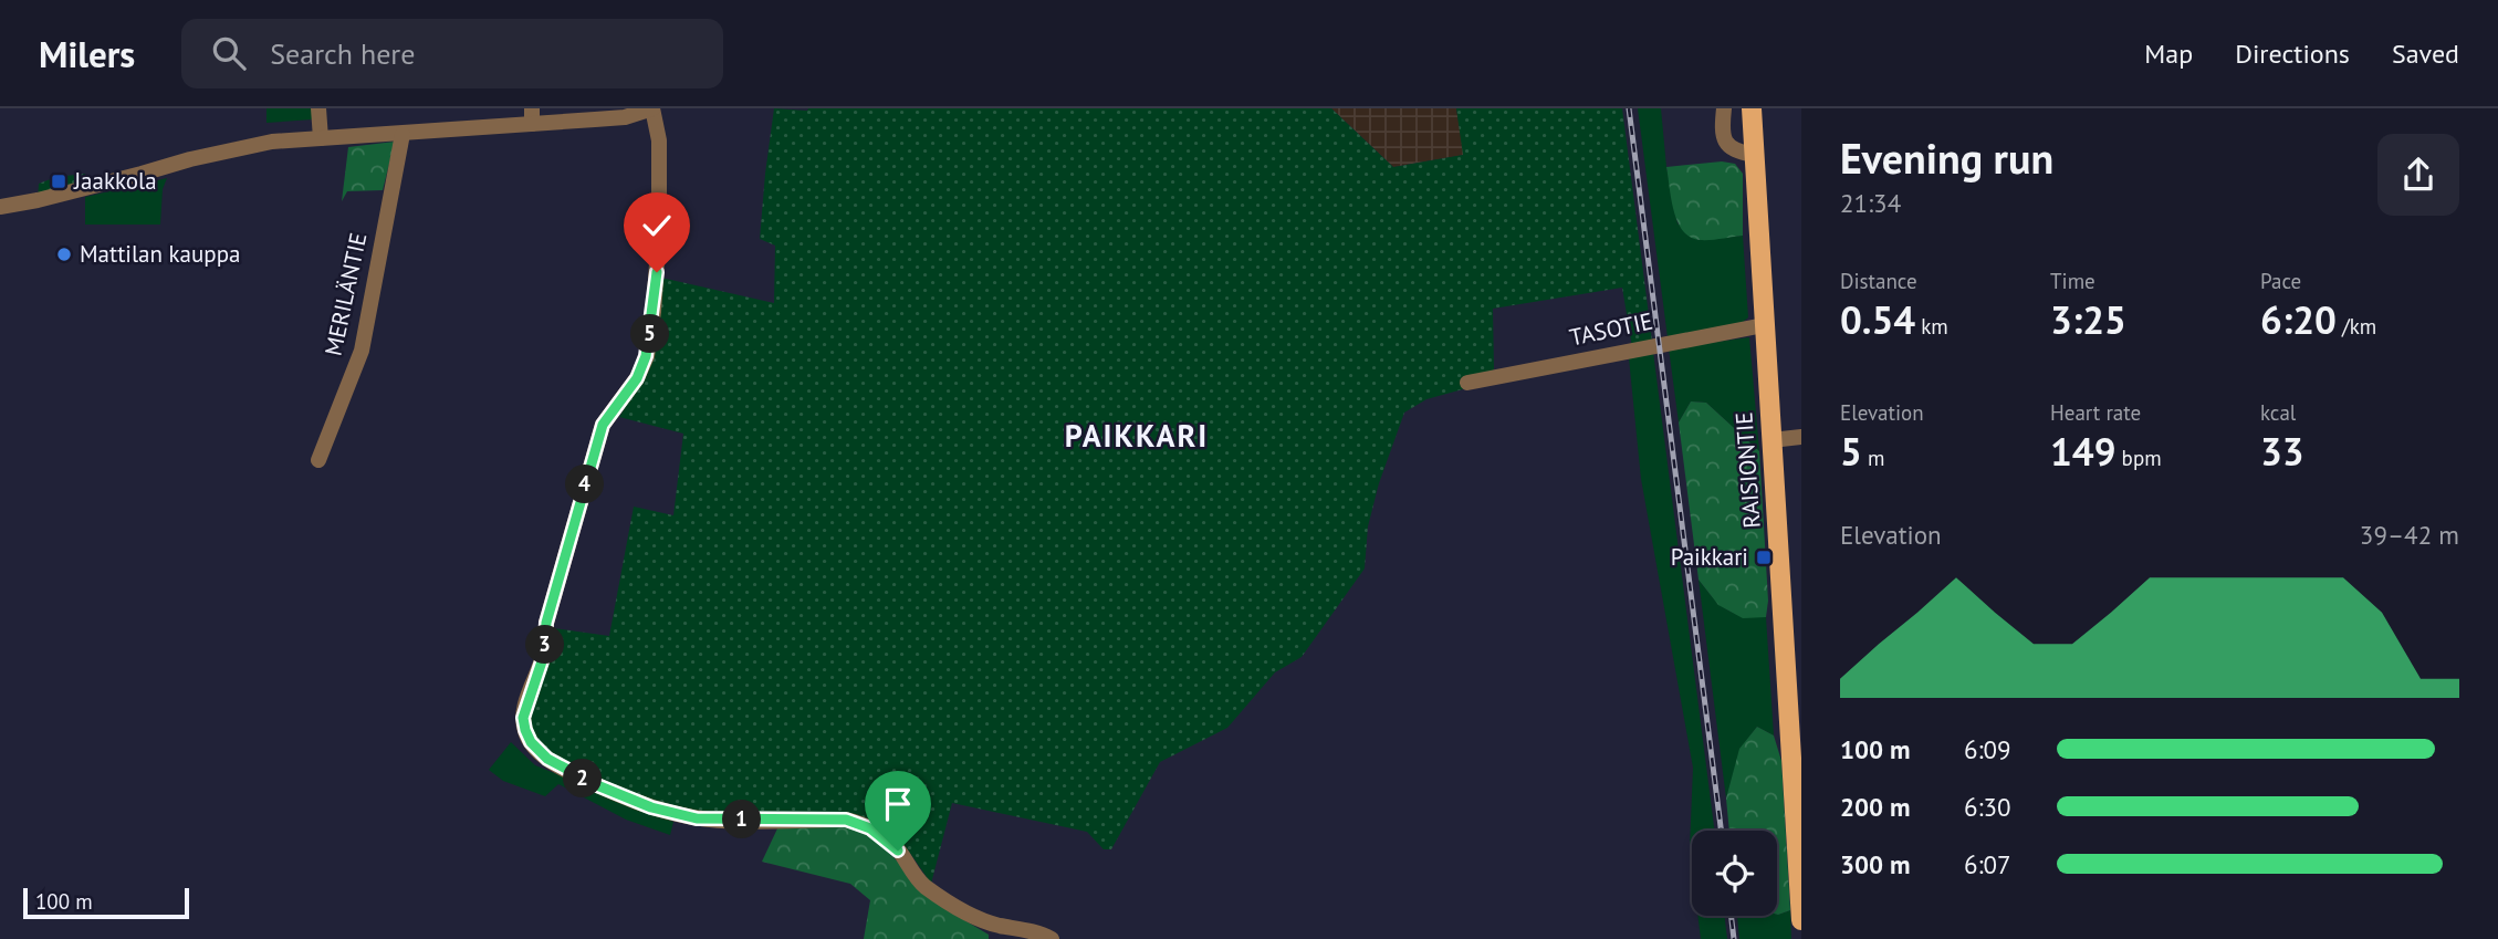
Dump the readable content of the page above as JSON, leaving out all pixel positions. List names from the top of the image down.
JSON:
{
  "streets": {
    "main road": ["RAISIONTIE"],
    "street": ["MERILÄNTIE", "TASOTIE"]
  },
  "crossings": [
    ["TASOTIE", "RAISIONTIE"]
  ],
  "districts": ["PAIKKARI"],
  "places": {
    "transit": ["Jaakkola", "Paikkari"],
    "other": ["Mattilan kauppa"]
  },
  "scale_bar": "100 m",
  "page": {
    "header": "Milers",
    "search": "Search here",
    "nav": ["Map", "Directions", "Saved"],
    "heading": ["Evening run", "21:34"],
    "stats": [
      ["Distance", "0.54 km"],
      ["Time", "3:25"],
      ["Pace", "6:20 /km"],
      ["Elevation", "5 m"],
      ["Heart rate", "149 bpm"],
      ["kcal", "33"]
    ],
    "pins": [
      "5",
      "4",
      "3",
      "2",
      "1"
    ],
    "chart": ["Elevation", "39–42 m"],
    "list": [
      {
        "name": "100 m",
        "note": "6:09"
      },
      {
        "name": "200 m",
        "note": "6:30"
      },
      {
        "name": "300 m",
        "note": "6:07"
      }
    ],
    "scale": "100 m"
  }
}
